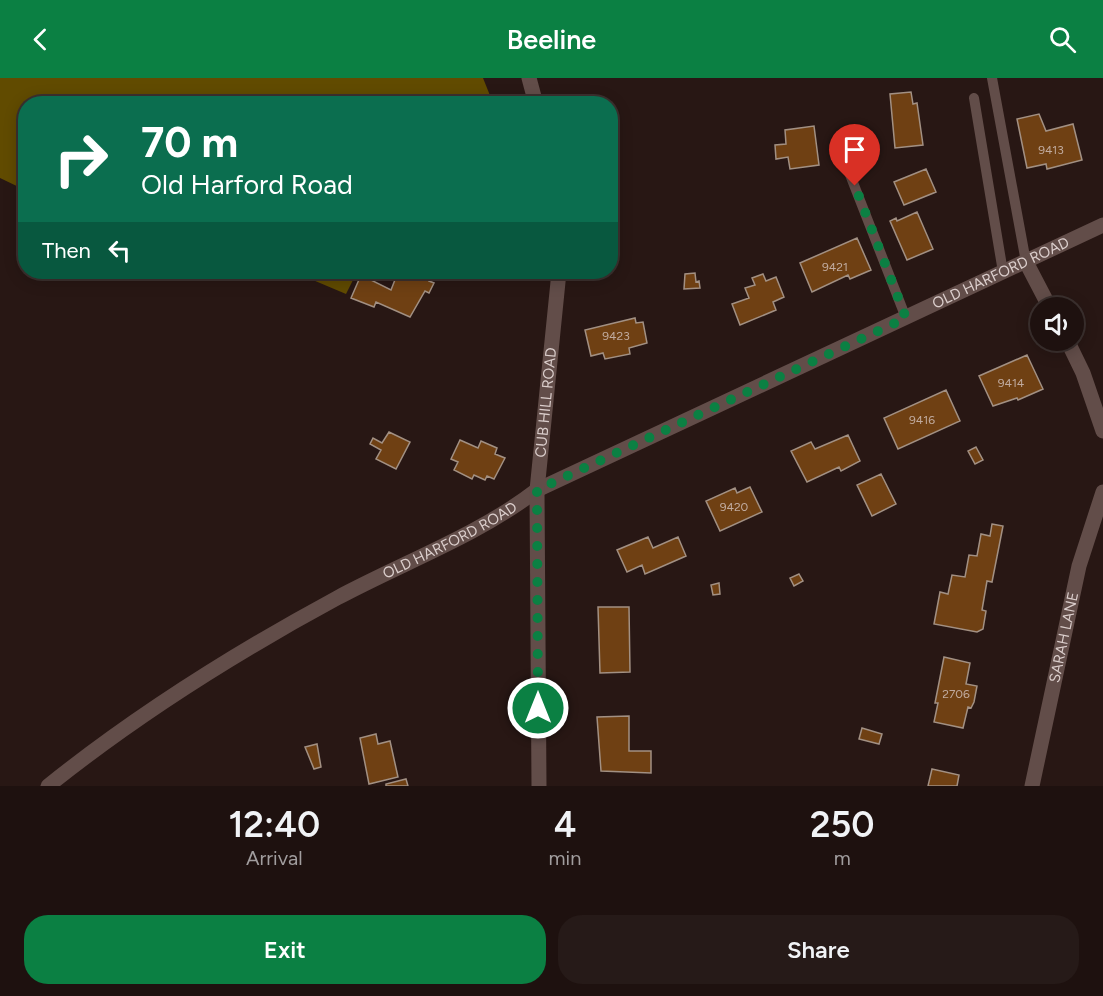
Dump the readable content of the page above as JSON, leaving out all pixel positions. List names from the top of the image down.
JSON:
{
  "streets": {
    "street": ["OLD HARFORD ROAD", "CUB HILL ROAD", "SARAH LANE"]
  },
  "crossings": [
    ["OLD HARFORD ROAD", "CUB HILL ROAD"]
  ],
  "house_numbers": [
    "9413",
    "9421",
    "9423",
    "9414",
    "9416",
    "9420",
    "2706"
  ],
  "page": {
    "header": "Beeline",
    "turn": ["70 m", "Old Harford Road"],
    "then": "Then",
    "eta": [
      "12:40",
      "Arrival",
      "4",
      "min",
      "250",
      "m"
    ],
    "buttons": ["Exit", "Share"]
  }
}
